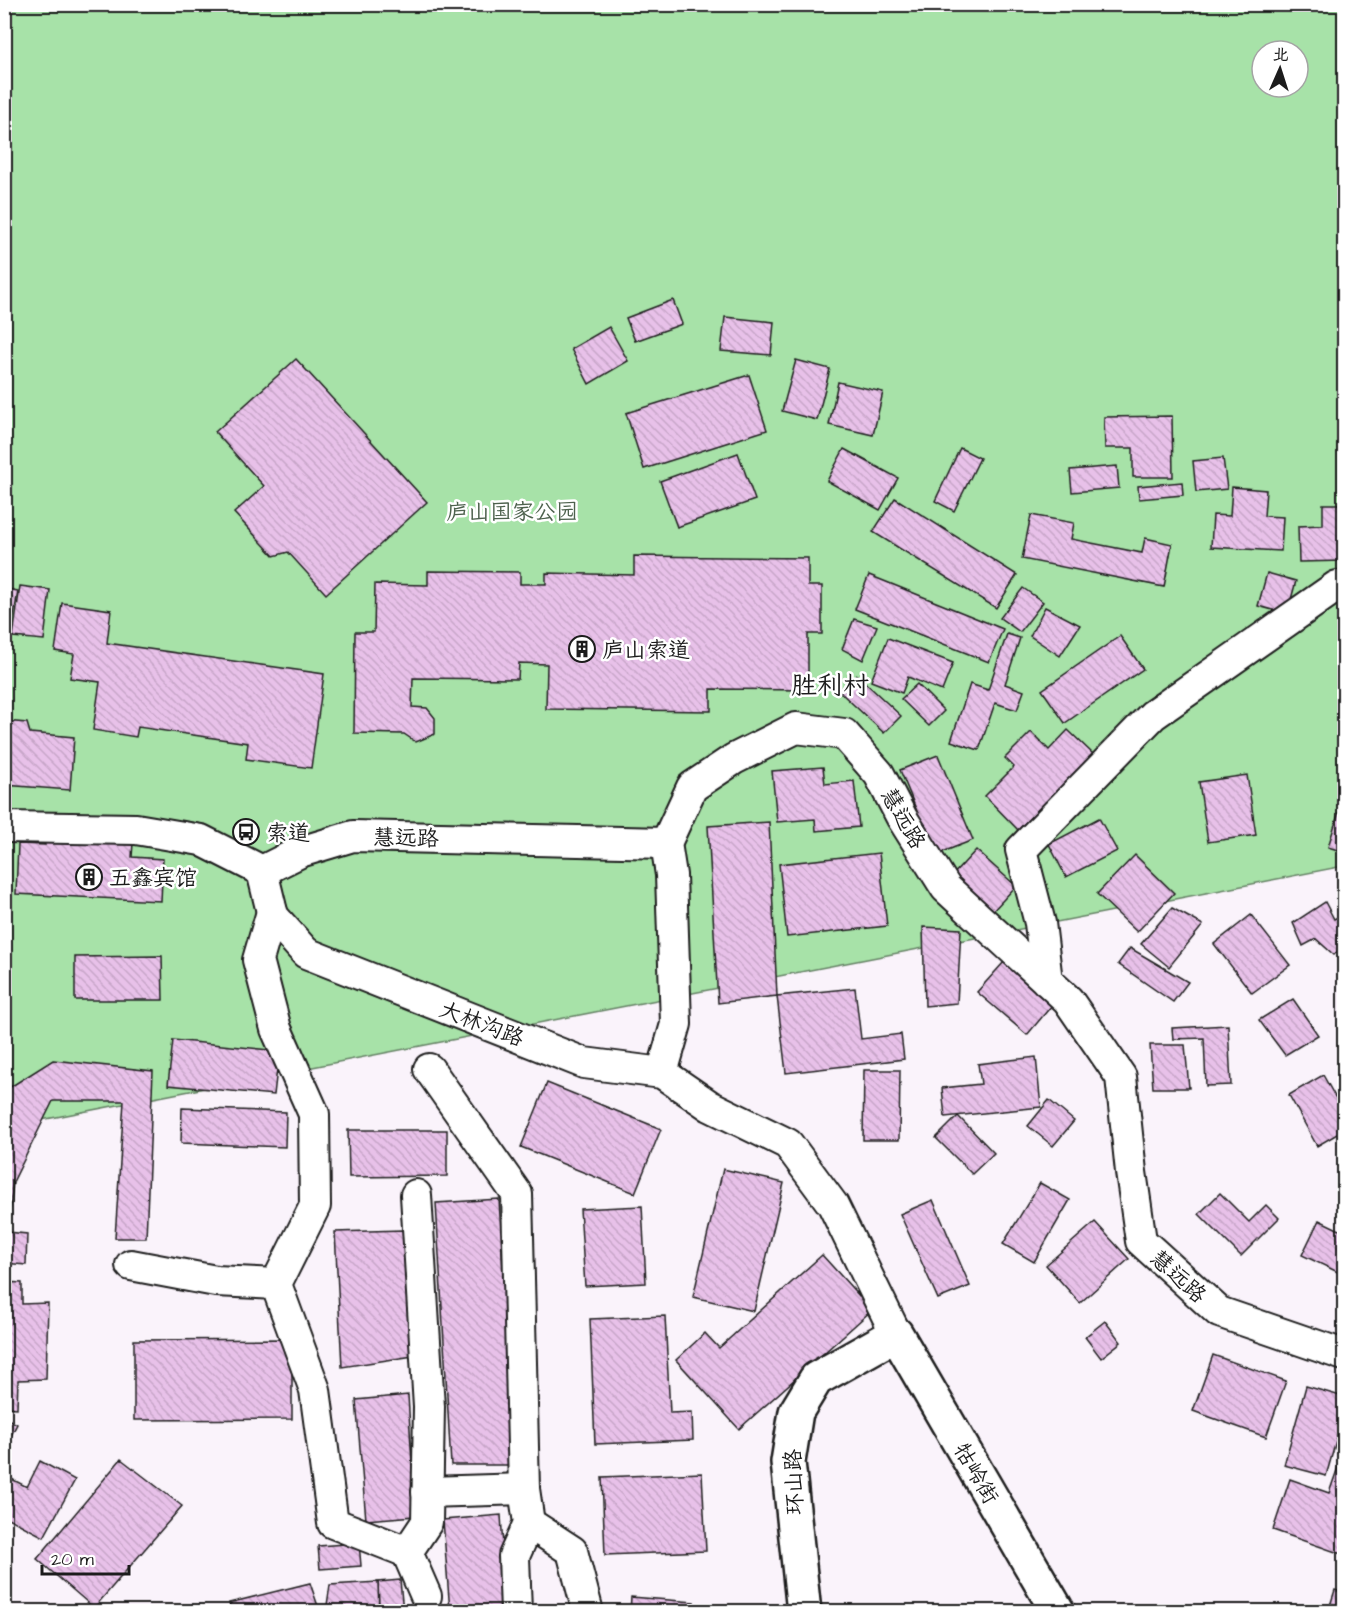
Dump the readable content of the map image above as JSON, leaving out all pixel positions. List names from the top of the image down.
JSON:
{
  "streets": {
    "street": [
      "慧远路",
      "大林沟路",
      "牯岭街",
      "环山路"
    ]
  },
  "crossings": [
    ["慧远路", "大林沟路"],
    ["大林沟路", "牯岭街"],
    ["大林沟路", "环山路"],
    ["牯岭街", "环山路"]
  ],
  "districts": ["胜利村"],
  "parks": ["庐山国家公园"],
  "places": {
    "building": ["庐山索道", "五鑫宾馆"],
    "bus stop": ["索道"]
  },
  "scale_bar": "20 m",
  "north": "top"
}
